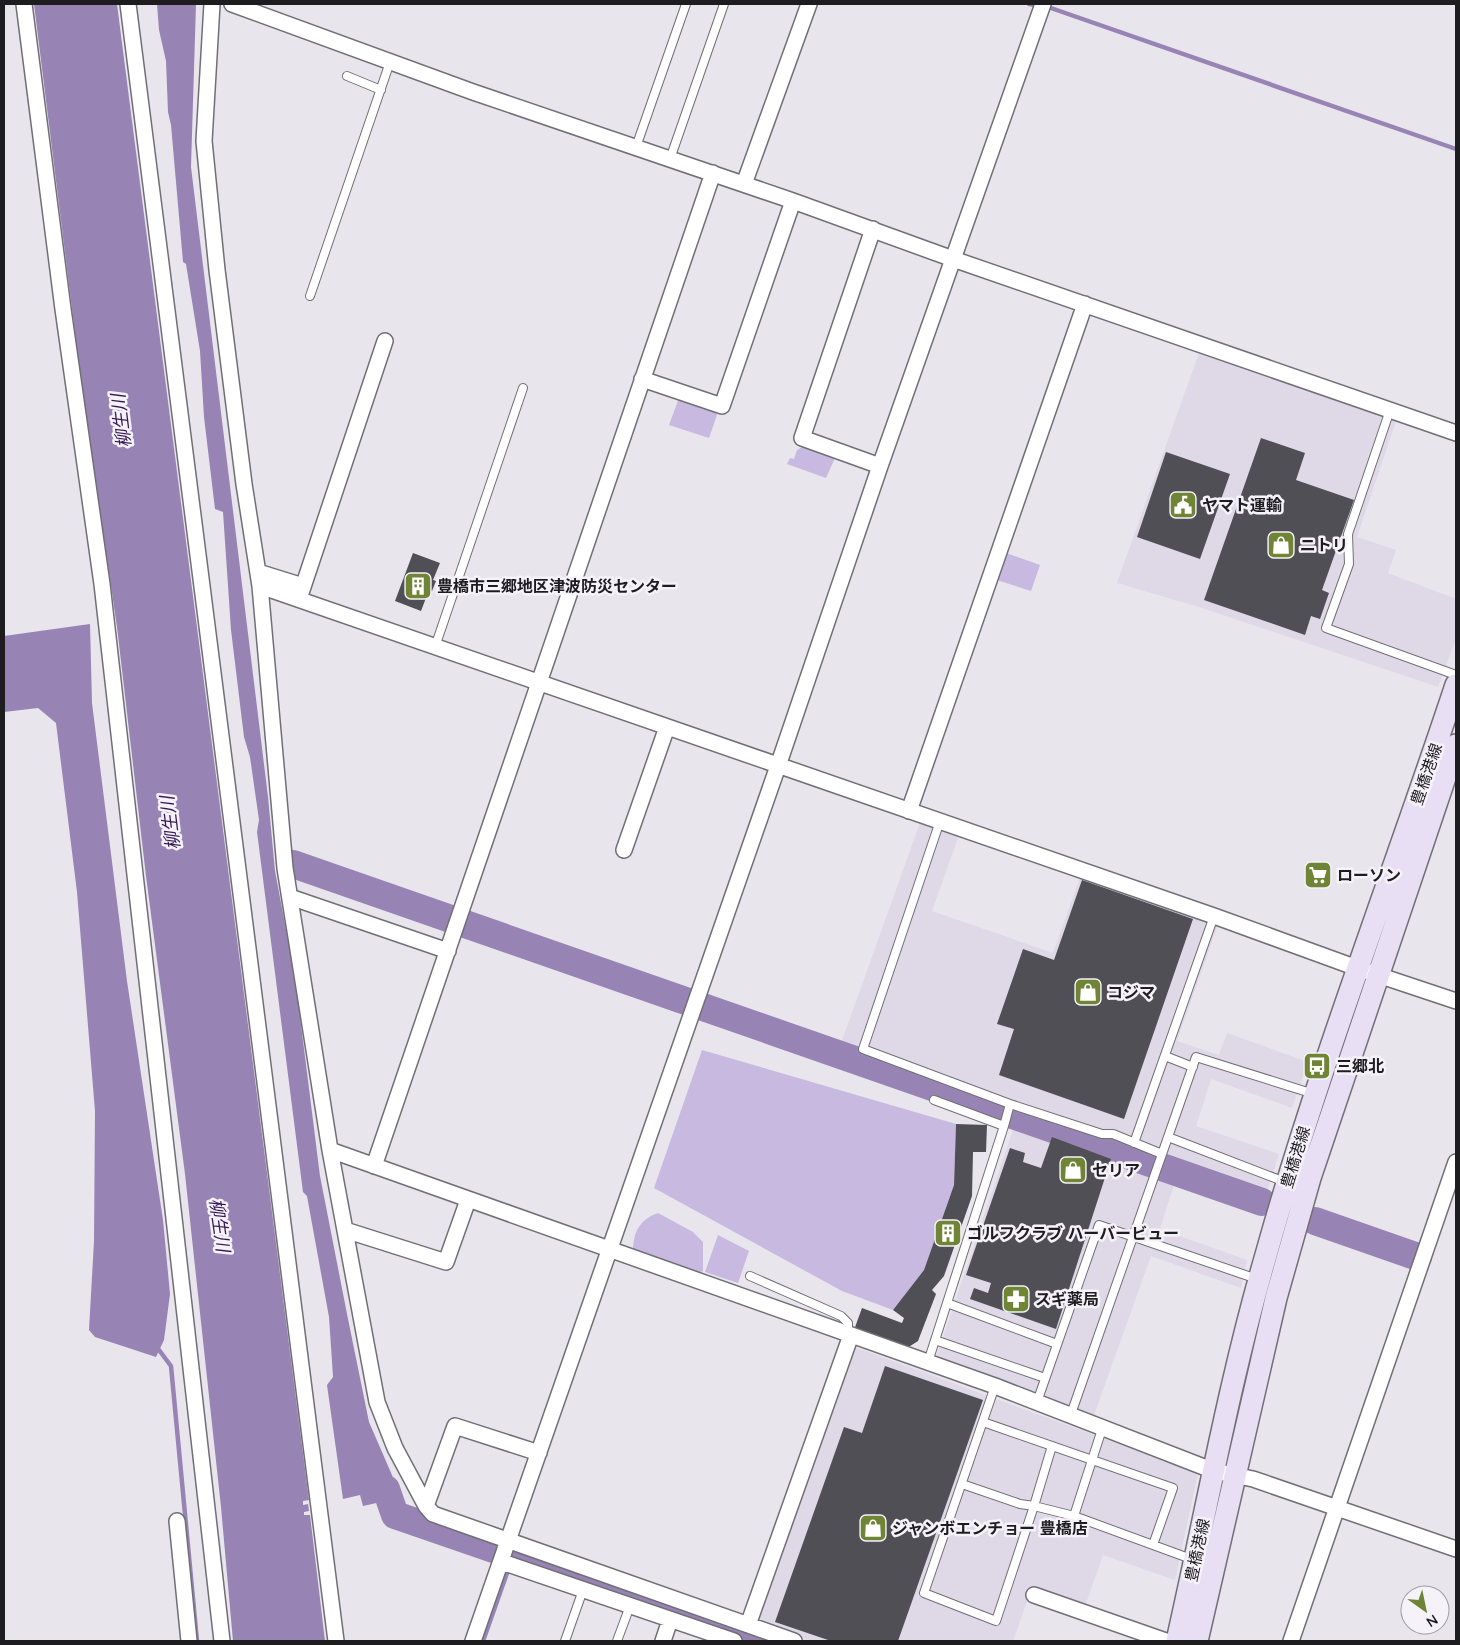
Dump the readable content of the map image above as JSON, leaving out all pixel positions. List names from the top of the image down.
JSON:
{
  "streets": {
    "main road": ["豊橋港線"]
  },
  "water": ["柳生川"],
  "places": {
    "public building": ["ヤマト運輸"],
    "shop": [
      "ニトリ",
      "コジマ",
      "セリア",
      "ジャンボエンチョー 豊橋店"
    ],
    "building": ["豊橋市三郷地区津波防災センター", "ゴルフクラブ ハーバービュー"],
    "supermarket": ["ローソン"],
    "bus stop": ["三郷北"],
    "pharmacy": ["スギ薬局"]
  },
  "north": "bottom right"
}
